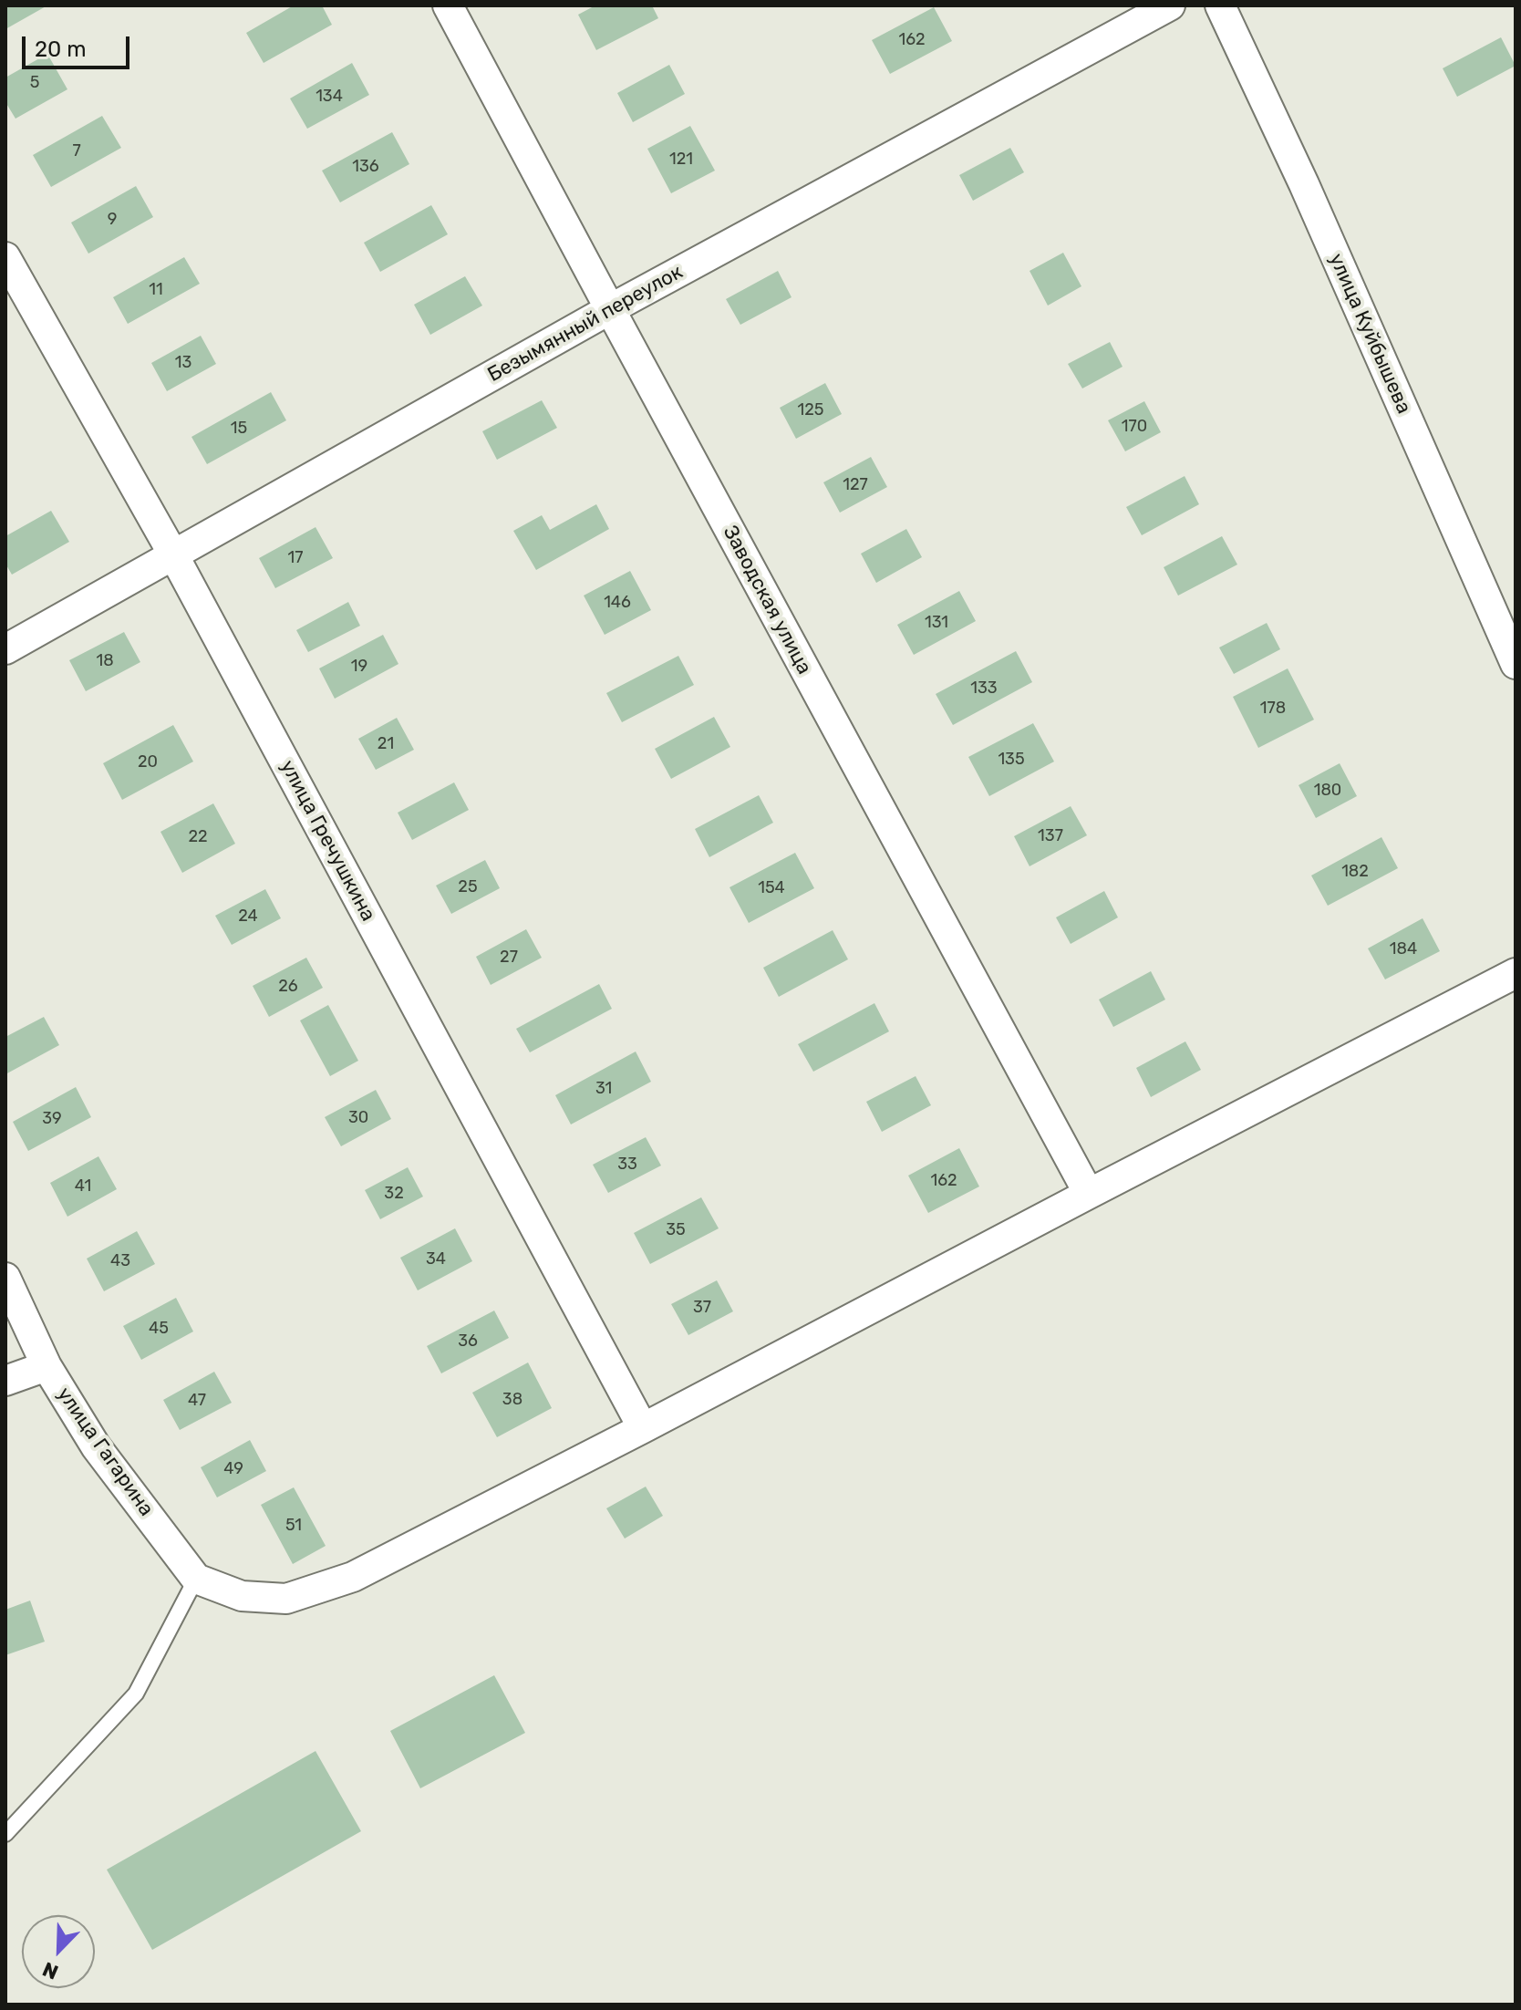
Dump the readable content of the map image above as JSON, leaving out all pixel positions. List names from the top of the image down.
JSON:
{
  "streets": {
    "street": [
      "Безымянный переулок",
      "улица Куйбышева",
      "Заводская улица",
      "улица Гречушкина",
      "улица Гагарина"
    ]
  },
  "crossings": [
    ["Безымянный переулок", "Заводская улица"],
    ["Безымянный переулок", "улица Гречушкина"]
  ],
  "house_numbers": [
    "162",
    "5",
    "134",
    "7",
    "121",
    "136",
    "9",
    "11",
    "13",
    "125",
    "170",
    "15",
    "127",
    "17",
    "146",
    "131",
    "18",
    "19",
    "133",
    "178",
    "21",
    "135",
    "20",
    "180",
    "137",
    "22",
    "182",
    "25",
    "154",
    "24",
    "184",
    "27",
    "26",
    "31",
    "30",
    "39",
    "33",
    "162",
    "41",
    "32",
    "35",
    "34",
    "43",
    "37",
    "45",
    "36",
    "38",
    "47",
    "49",
    "51"
  ],
  "scale_bar": "20 m",
  "north": "bottom left"
}
